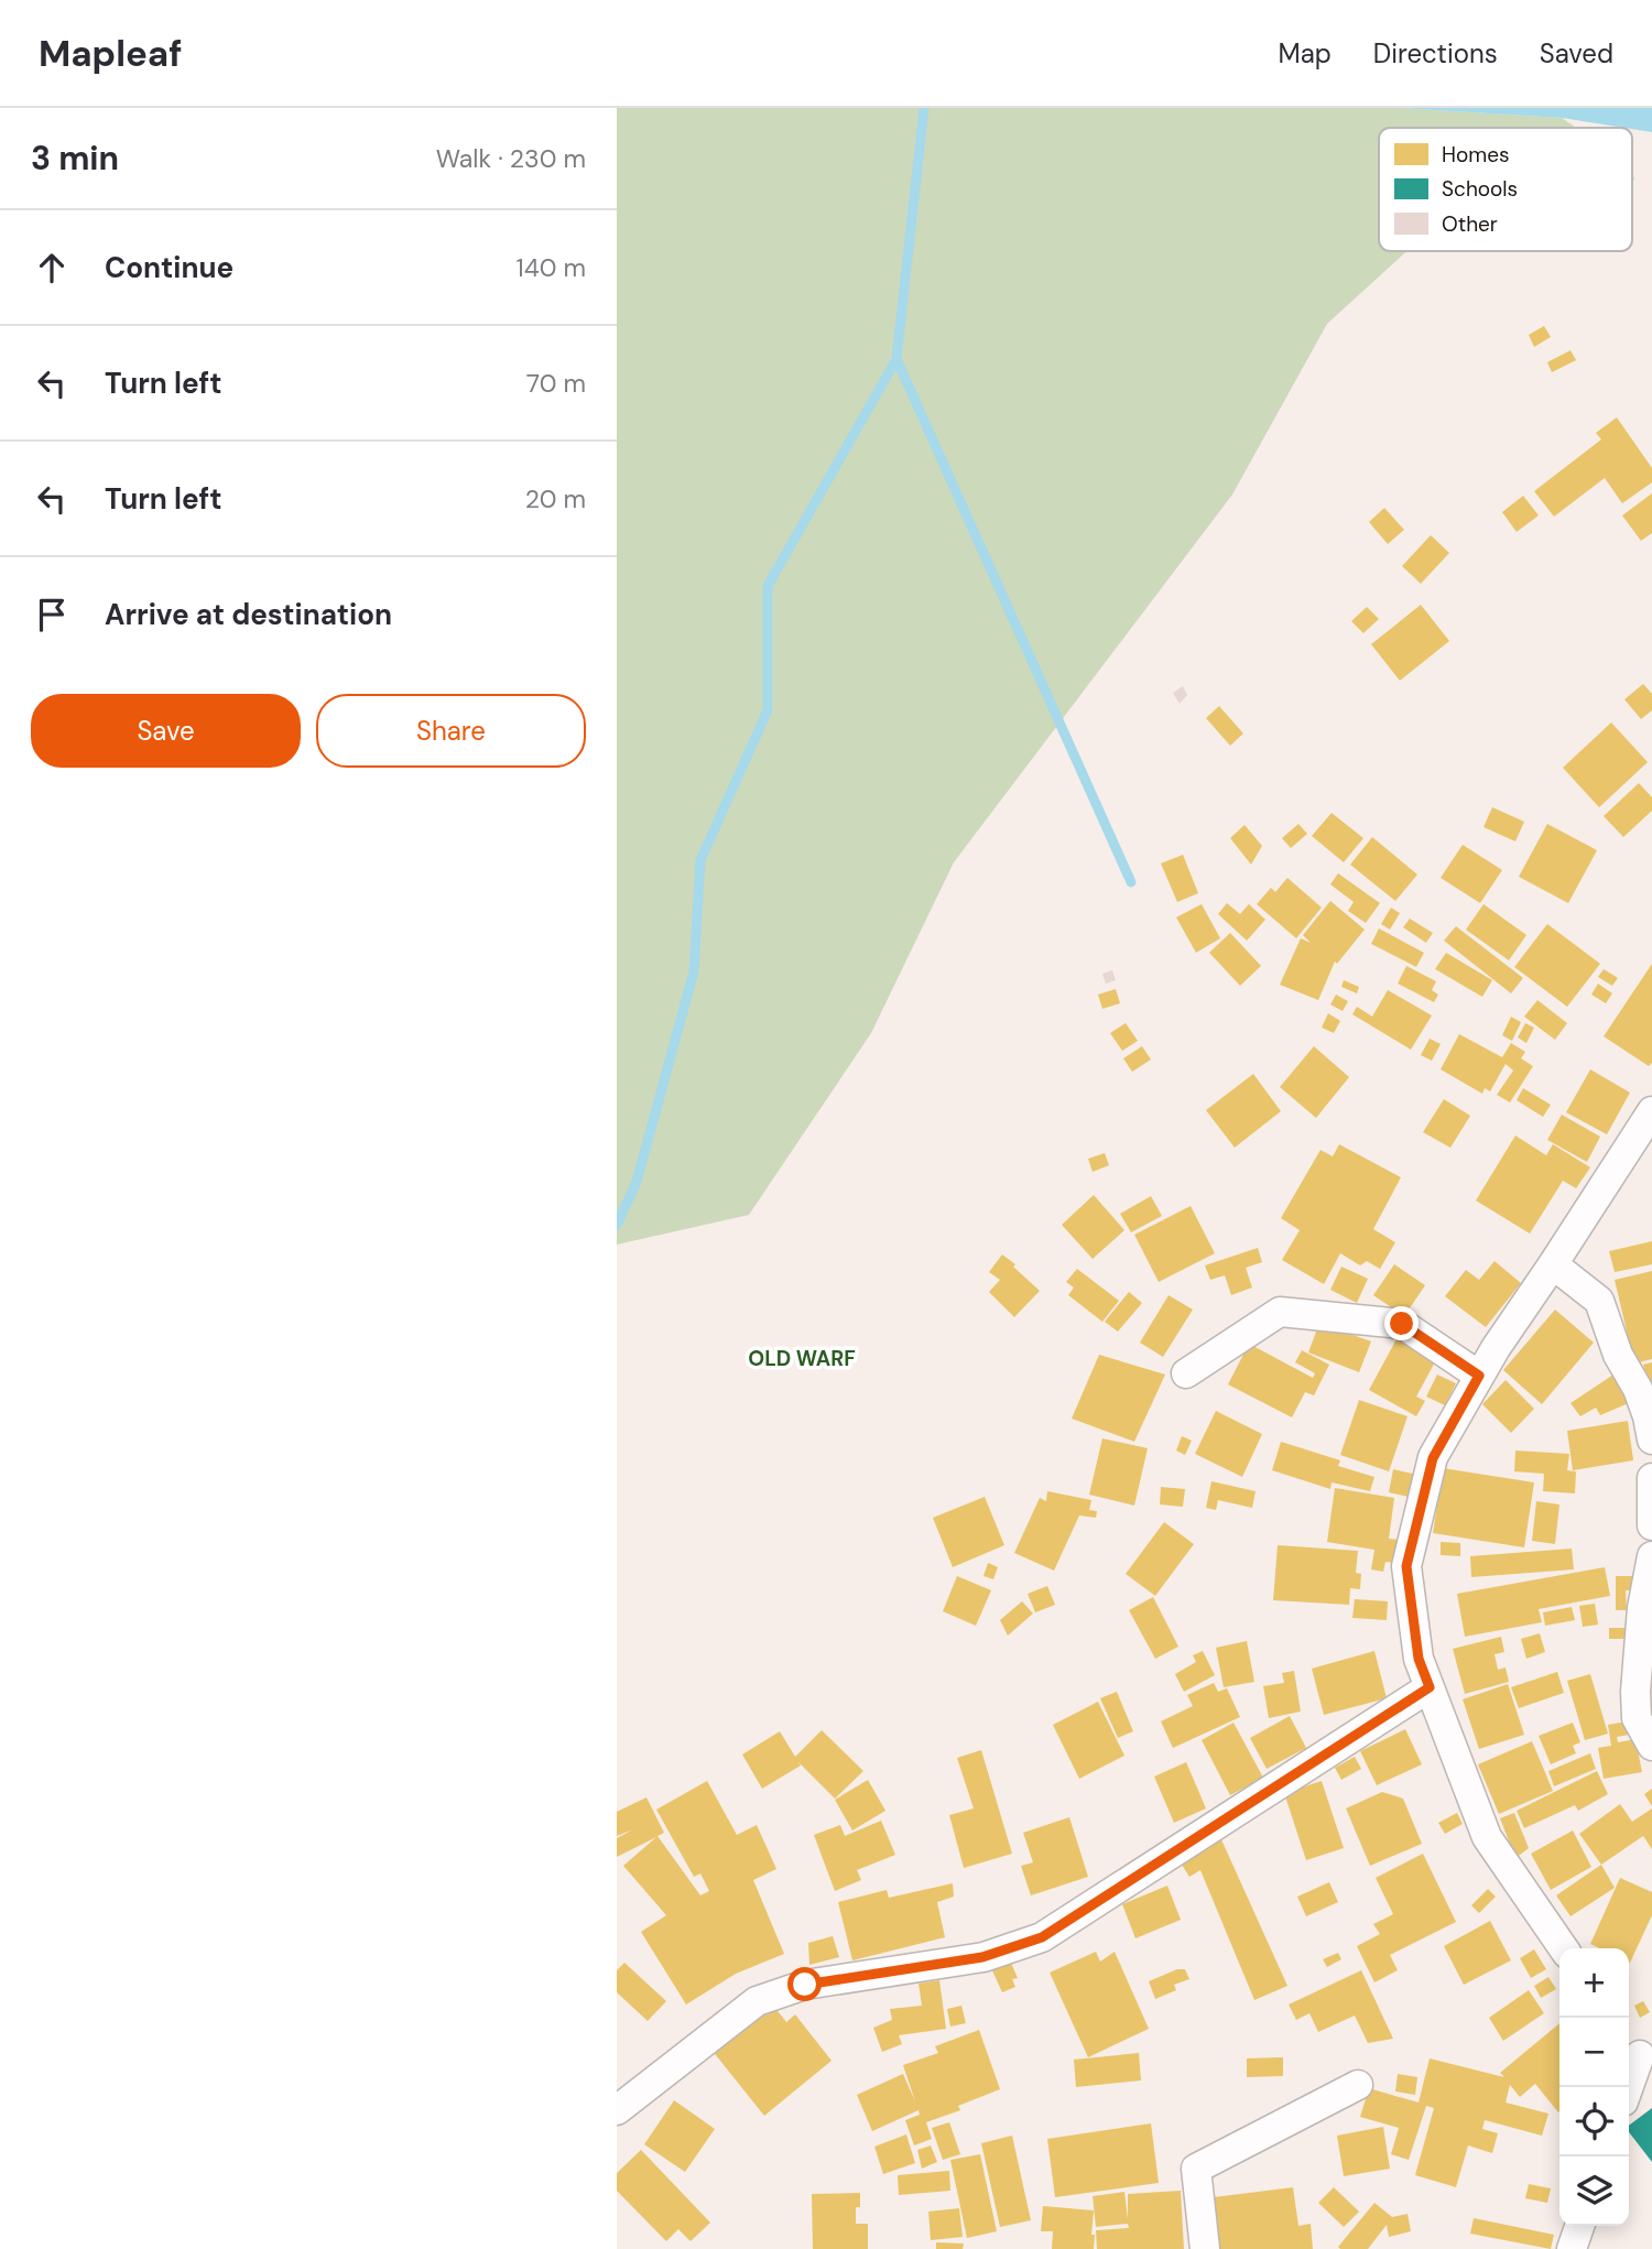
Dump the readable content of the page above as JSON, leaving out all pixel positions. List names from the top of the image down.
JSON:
{
  "districts": ["OLD WARF"],
  "legend": ["Homes", "Schools", "Other"],
  "page": {
    "header": "Mapleaf",
    "nav": ["Map", "Directions", "Saved"],
    "heading": ["3 min", "Walk · 230 m"],
    "list": [
      ["Continue", "140 m"],
      ["Turn left", "70 m"],
      ["Turn left", "20 m"],
      "Arrive at destination"
    ],
    "buttons": ["Save", "Share"],
    "map_buttons": ["+", "−"]
  }
}
